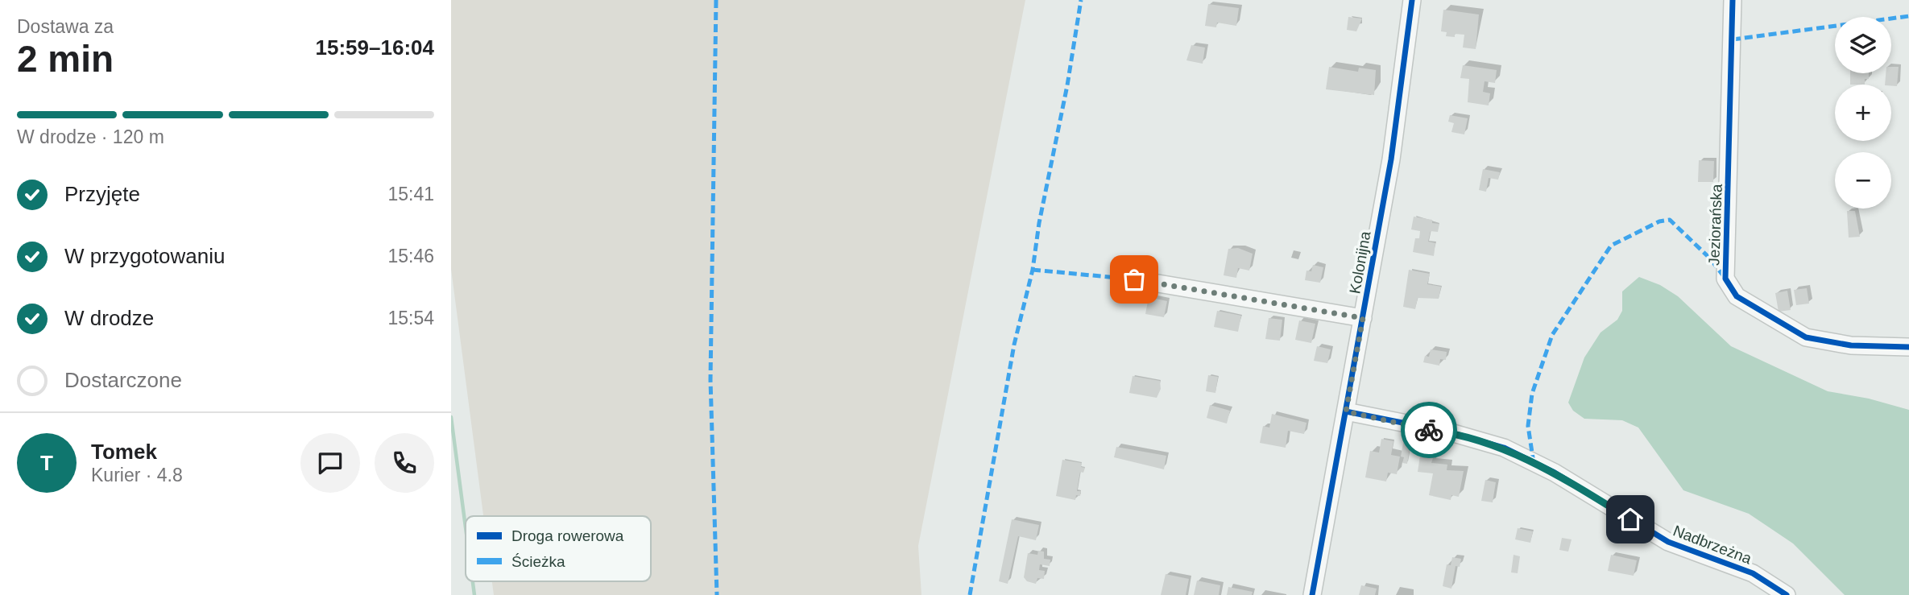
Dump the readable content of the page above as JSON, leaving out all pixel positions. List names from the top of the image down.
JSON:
{
  "streets": {
    "street": ["Jeziorańska", "Kolonijna", "Nadbrzeżna"]
  },
  "crossings": [
    ["Kolonijna", "Nadbrzeżna"]
  ],
  "legend": ["Droga rowerowa", "Ścieżka"],
  "page": {
    "heading": ["2 min", "Dostawa za", "15:59–16:04"],
    "panel": ["Tomek", "Kurier · 4.8"],
    "map_buttons": ["+", "−"],
    "bar": "W drodze · 120 m",
    "list": [
      ["Przyjęte", "15:41"],
      ["W przygotowaniu", "15:46"],
      ["W drodze", "15:54"],
      "Dostarczone"
    ],
    "round": "T"
  }
}
